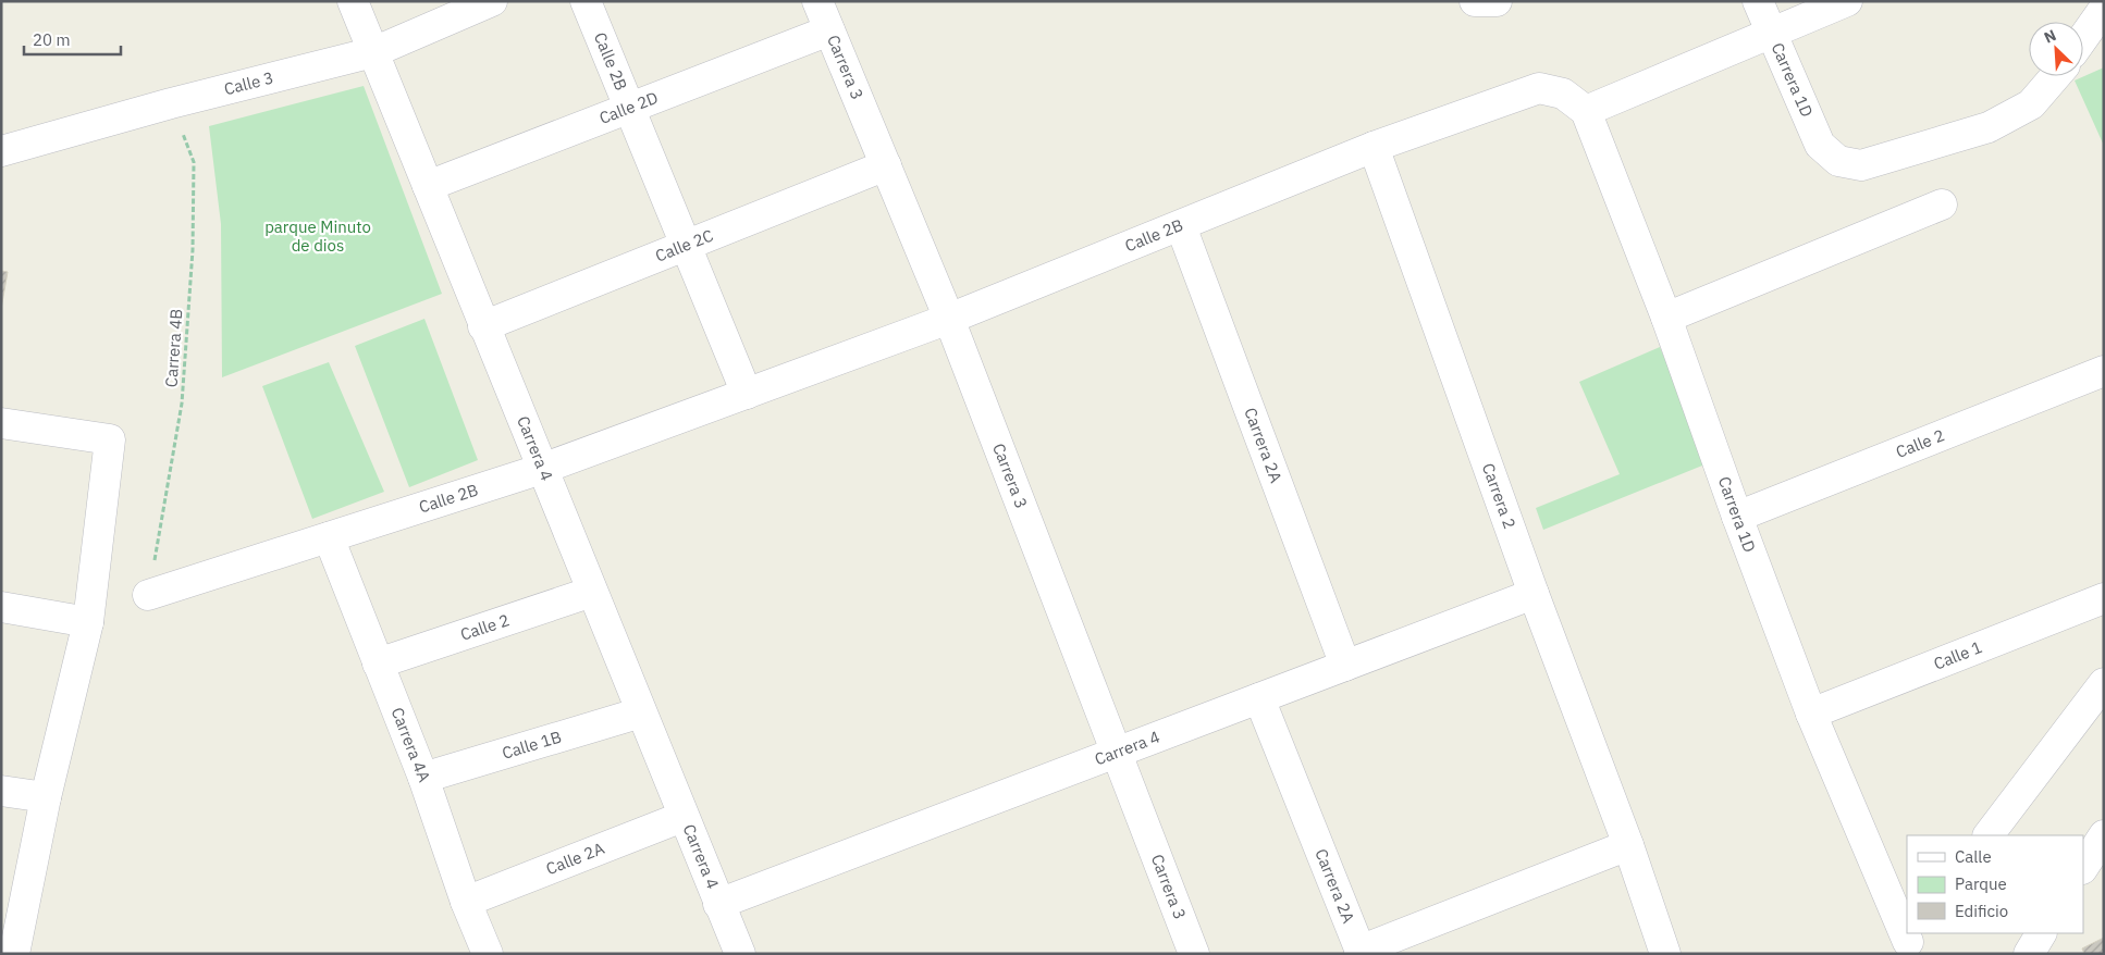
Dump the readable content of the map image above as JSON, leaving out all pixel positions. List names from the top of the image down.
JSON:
{
  "streets": {
    "street": [
      "Calle 2B",
      "Carrera 3",
      "Carrera 1D",
      "Calle 3",
      "Calle 2D",
      "Calle 2C",
      "Calle 2",
      "Carrera 2A",
      "Carrera 4",
      "Carrera 2",
      "Calle 1",
      "Carrera 4A",
      "Calle 1B",
      "Calle 2A"
    ],
    "path": ["Carrera 4B"]
  },
  "crossings": [
    ["Calle 2B", "Carrera 3"],
    ["Calle 2B", "Carrera 1D"],
    ["Calle 2B", "Calle 2D"],
    ["Calle 2B", "Calle 2C"],
    ["Calle 2B", "Carrera 4B"],
    ["Calle 2B", "Carrera 2A"],
    ["Calle 2B", "Carrera 4"],
    ["Calle 2B", "Carrera 2"],
    ["Calle 2B", "Carrera 4A"],
    ["Carrera 3", "Calle 2D"],
    ["Carrera 3", "Calle 2C"],
    ["Carrera 3", "Carrera 4"],
    ["Carrera 1D", "Calle 2"],
    ["Carrera 1D", "Calle 1"],
    ["Calle 3", "Carrera 4B"],
    ["Calle 3", "Carrera 4"],
    ["Calle 2D", "Carrera 4"],
    ["Calle 2C", "Carrera 4"],
    ["Calle 2", "Carrera 4"],
    ["Calle 2", "Carrera 4A"],
    ["Carrera 2A", "Carrera 4"],
    ["Carrera 4", "Carrera 2"],
    ["Carrera 4", "Calle 1B"],
    ["Carrera 4", "Calle 2A"],
    ["Carrera 4A", "Calle 1B"],
    ["Carrera 4A", "Calle 2A"]
  ],
  "parks": ["parque Minuto de dios"],
  "legend": ["Calle", "Parque", "Edificio"],
  "scale_bar": "20 m",
  "north": "top left"
}
